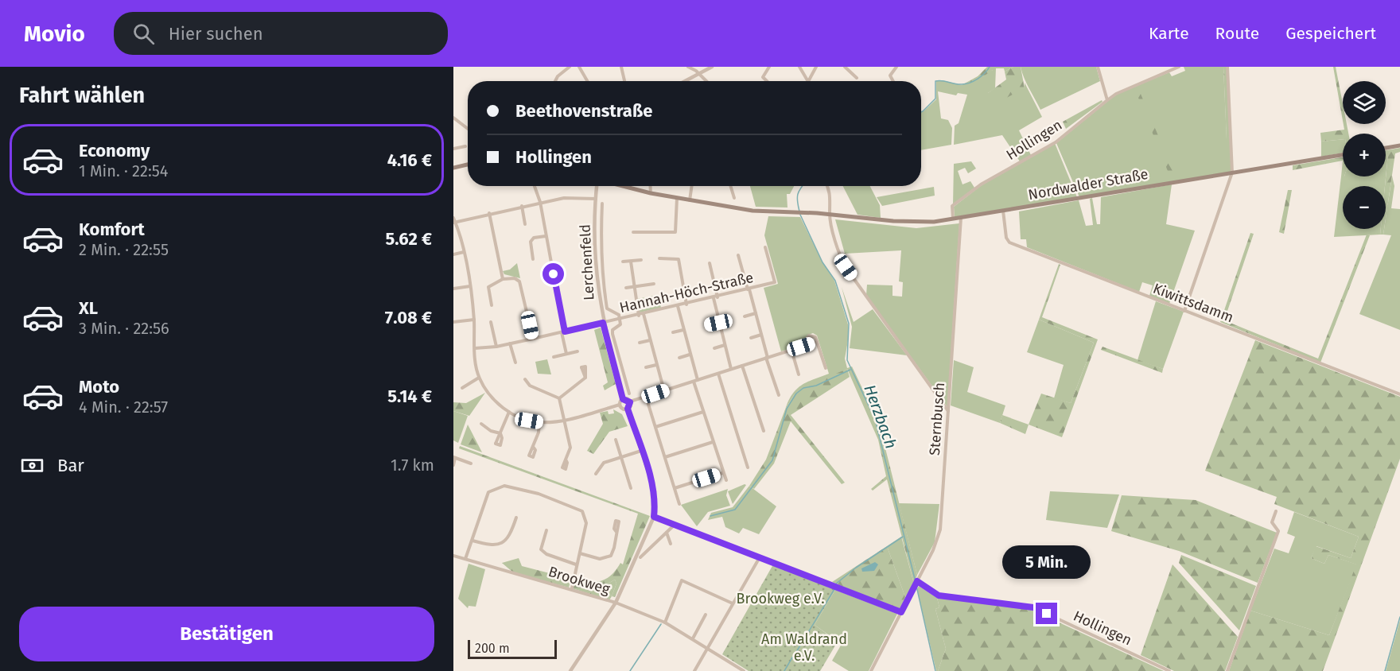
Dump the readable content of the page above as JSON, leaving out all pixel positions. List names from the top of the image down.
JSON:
{
  "streets": {
    "main road": ["Nordwalder Straße"],
    "street": [
      "Hollingen",
      "Lerchenfeld",
      "Hannah-Höch-Straße",
      "Kiwittsdamm",
      "Sternbusch",
      "Brookweg"
    ]
  },
  "crossings": [
    ["Hollingen", "Nordwalder Straße"],
    ["Hollingen", "Sternbusch"],
    ["Nordwalder Straße", "Kiwittsdamm"],
    ["Nordwalder Straße", "Sternbusch"],
    ["Lerchenfeld", "Hannah-Höch-Straße"]
  ],
  "water": ["Herzbach"],
  "parks": ["Brookweg e.V.", "Am Waldrand e.V."],
  "scale_bar": "200 m",
  "page": {
    "header": "Movio",
    "search": "Hier suchen",
    "nav": ["Karte", "Route", "Gespeichert"],
    "heading": "Fahrt wählen",
    "map_buttons": ["+", "−"],
    "banner": ["Beethovenstraße", "Hollingen"],
    "list": [
      {
        "name": "Economy",
        "note": "1 Min. · 22:54",
        "value": "4.16 €"
      },
      {
        "name": "Komfort",
        "note": "2 Min. · 22:55",
        "value": "5.62 €"
      },
      {
        "name": "XL",
        "note": "3 Min. · 22:56",
        "value": "7.08 €"
      },
      {
        "name": "Moto",
        "note": "4 Min. · 22:57",
        "value": "5.14 €"
      }
    ],
    "pay": ["Bar", "1.7 km"],
    "bubble": "5 Min.",
    "buttons": "Bestätigen",
    "scale": "200 m"
  }
}
